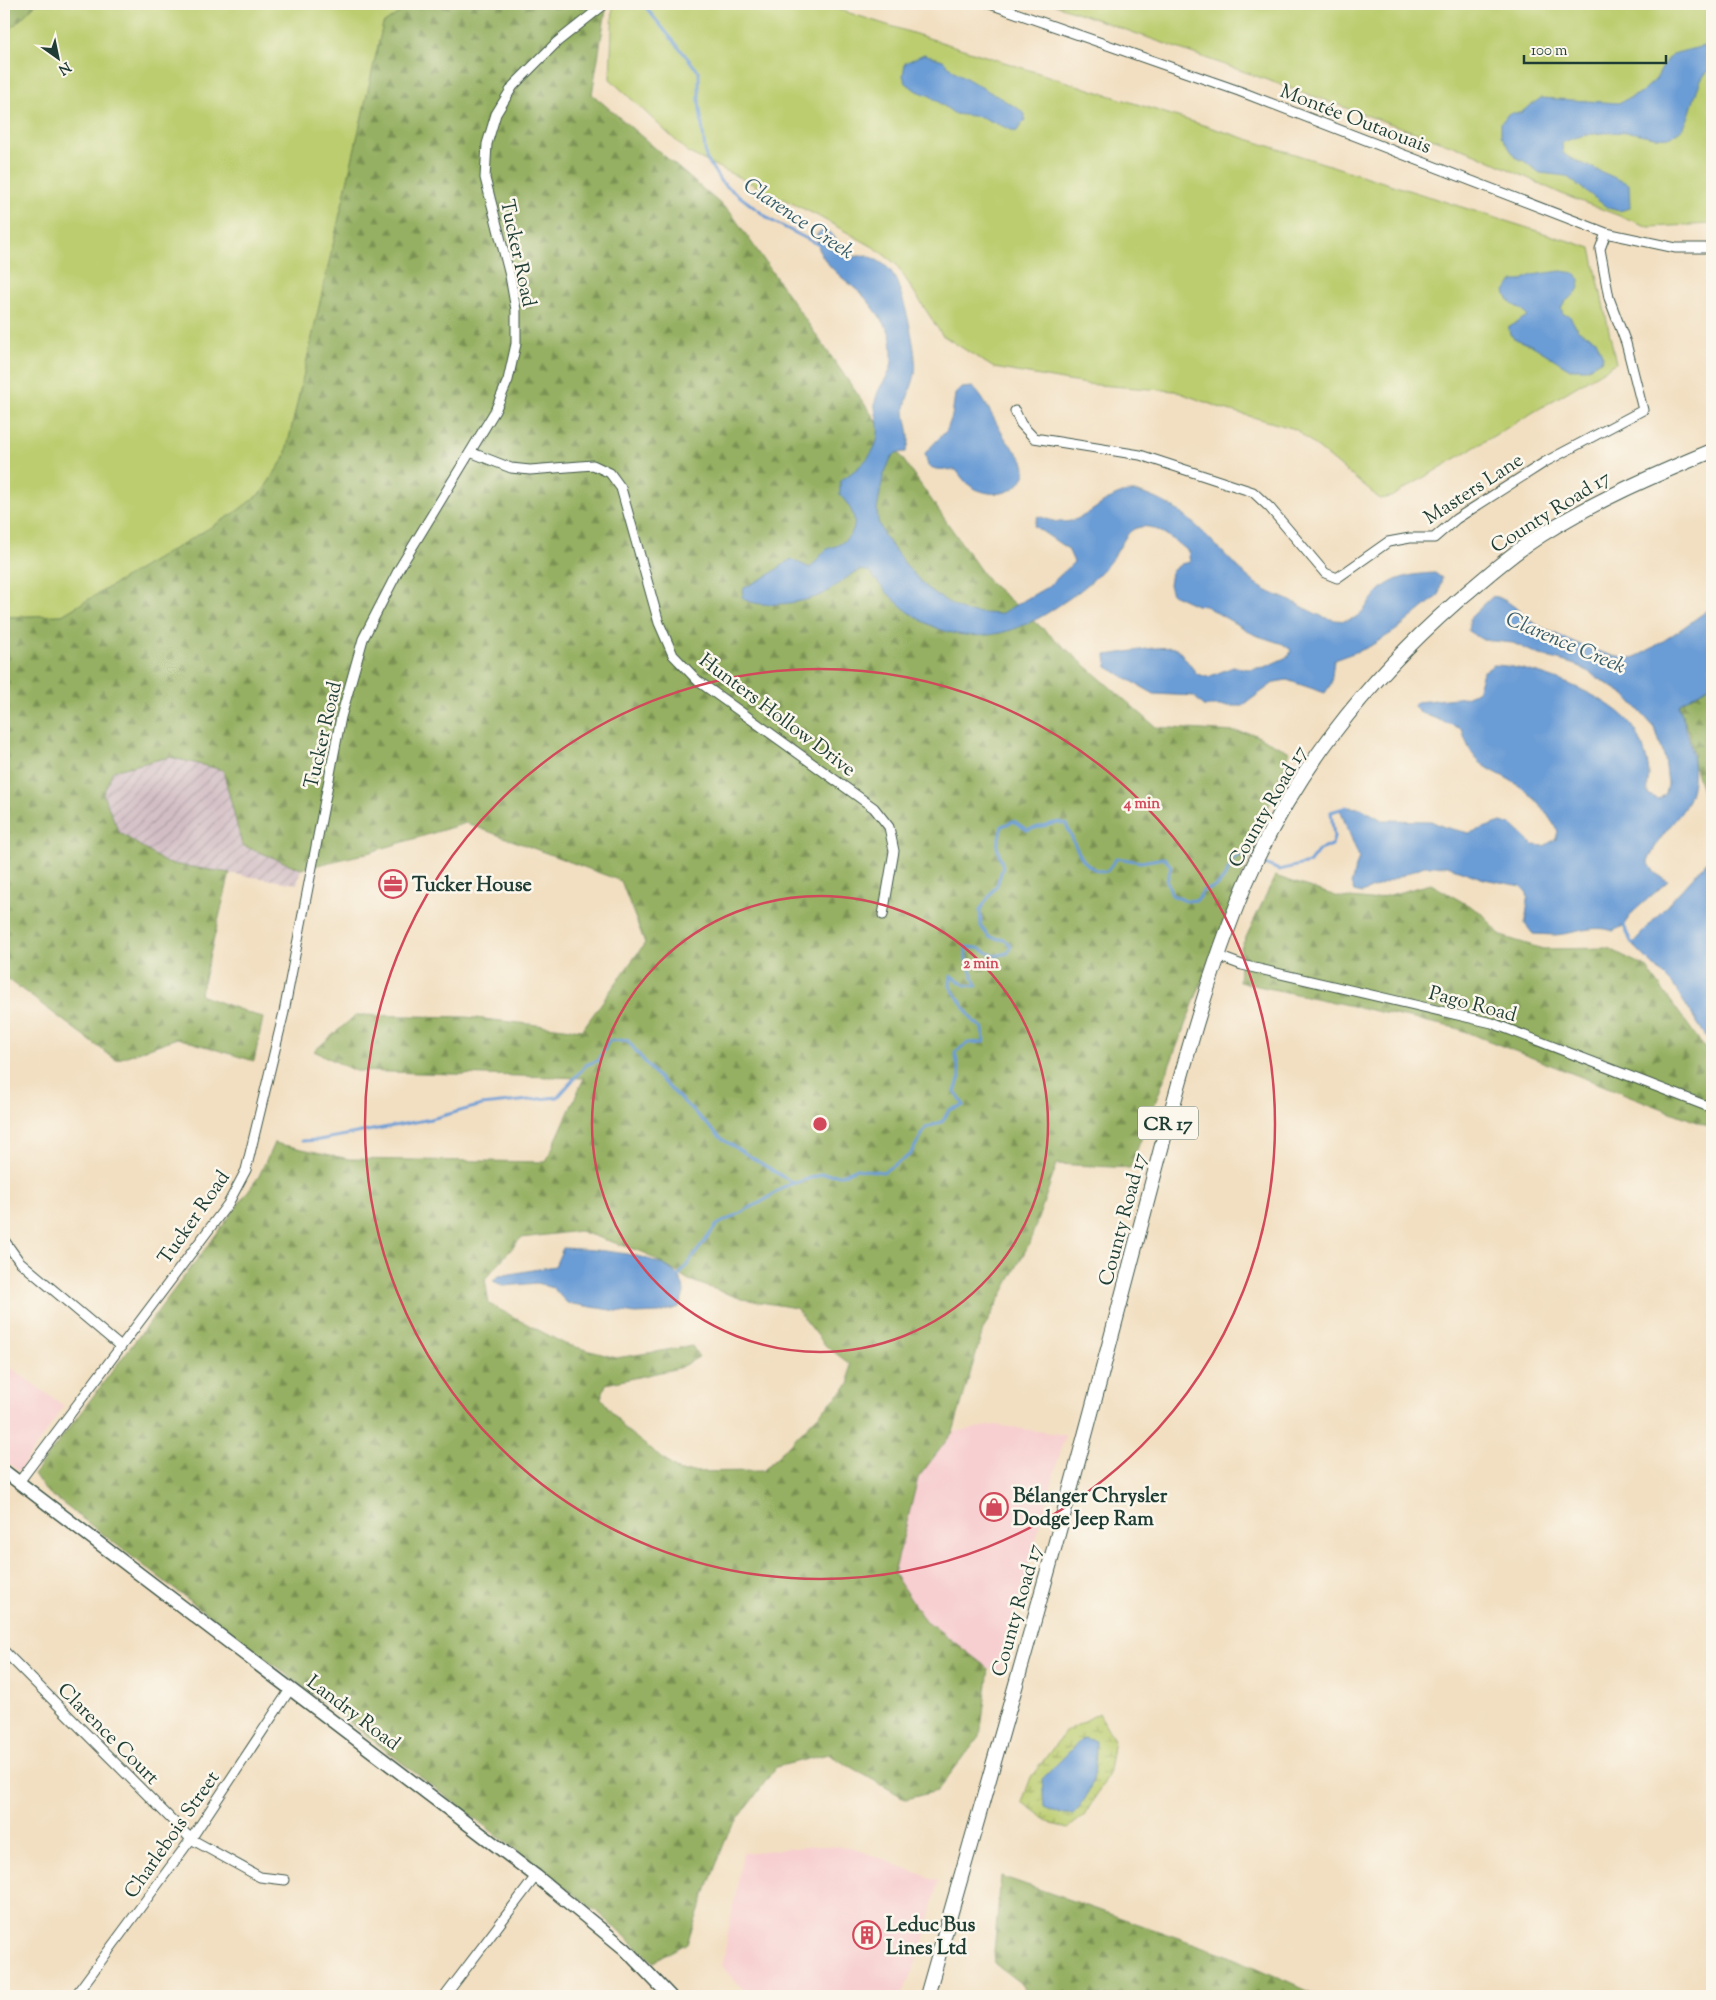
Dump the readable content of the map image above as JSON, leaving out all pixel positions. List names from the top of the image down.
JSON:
{
  "streets": {
    "main road": ["County Road 17", "CR 17", "Landry Road"],
    "street": [
      "Montée Outaouais",
      "Tucker Road",
      "Masters Lane",
      "Hunters Hollow Drive",
      "Pago Road",
      "Clarence Court",
      "Charlebois Street"
    ]
  },
  "crossings": [
    ["Montée Outaouais", "Masters Lane"],
    ["Tucker Road", "Hunters Hollow Drive"],
    ["Tucker Road", "Landry Road"],
    ["County Road 17", "Pago Road"],
    ["Landry Road", "Charlebois Street"],
    ["Clarence Court", "Charlebois Street"]
  ],
  "water": ["Clarence Creek"],
  "places": {
    "office": ["Tucker House"],
    "shop": ["Bélanger Chrysler Dodge Jeep Ram"],
    "building": ["Leduc Bus Lines Ltd"]
  },
  "scale_bar": "100 m",
  "north": "bottom right",
  "rings": ["4 min", "2 min"]
}
